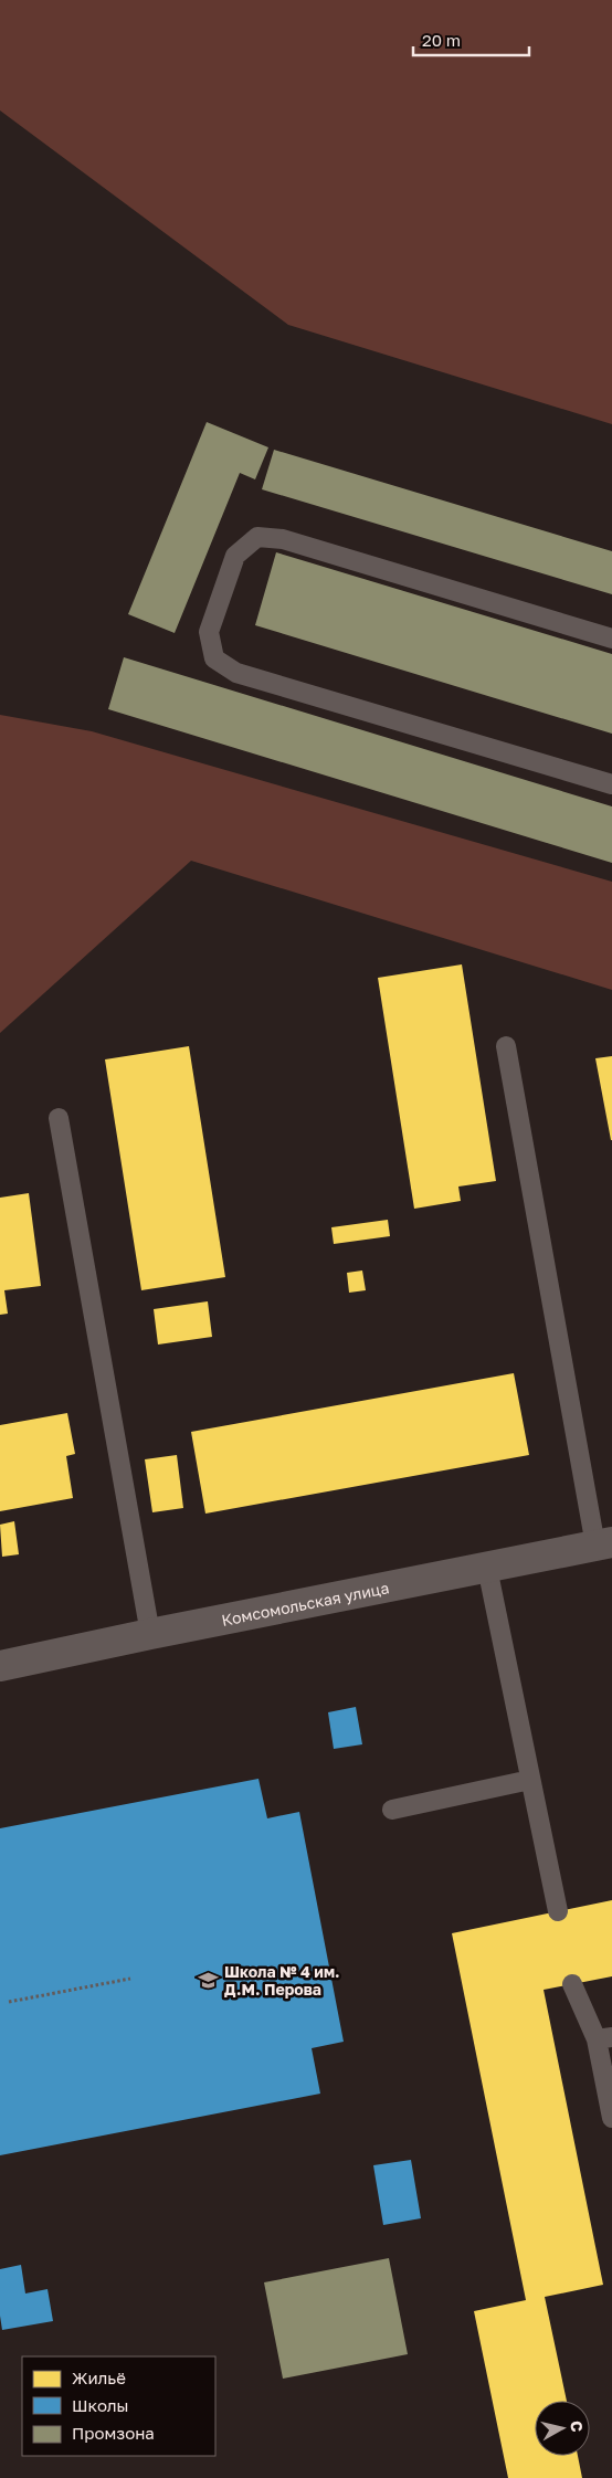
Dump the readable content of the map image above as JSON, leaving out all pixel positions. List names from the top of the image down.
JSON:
{
  "streets": {
    "street": ["Комсомольская улица"]
  },
  "places": {
    "school or university": ["Школа № 4 им. Д.М. Перова"]
  },
  "legend": ["Жильё", "Школы", "Промзона"],
  "scale_bar": "20 m",
  "north": "right"
}
